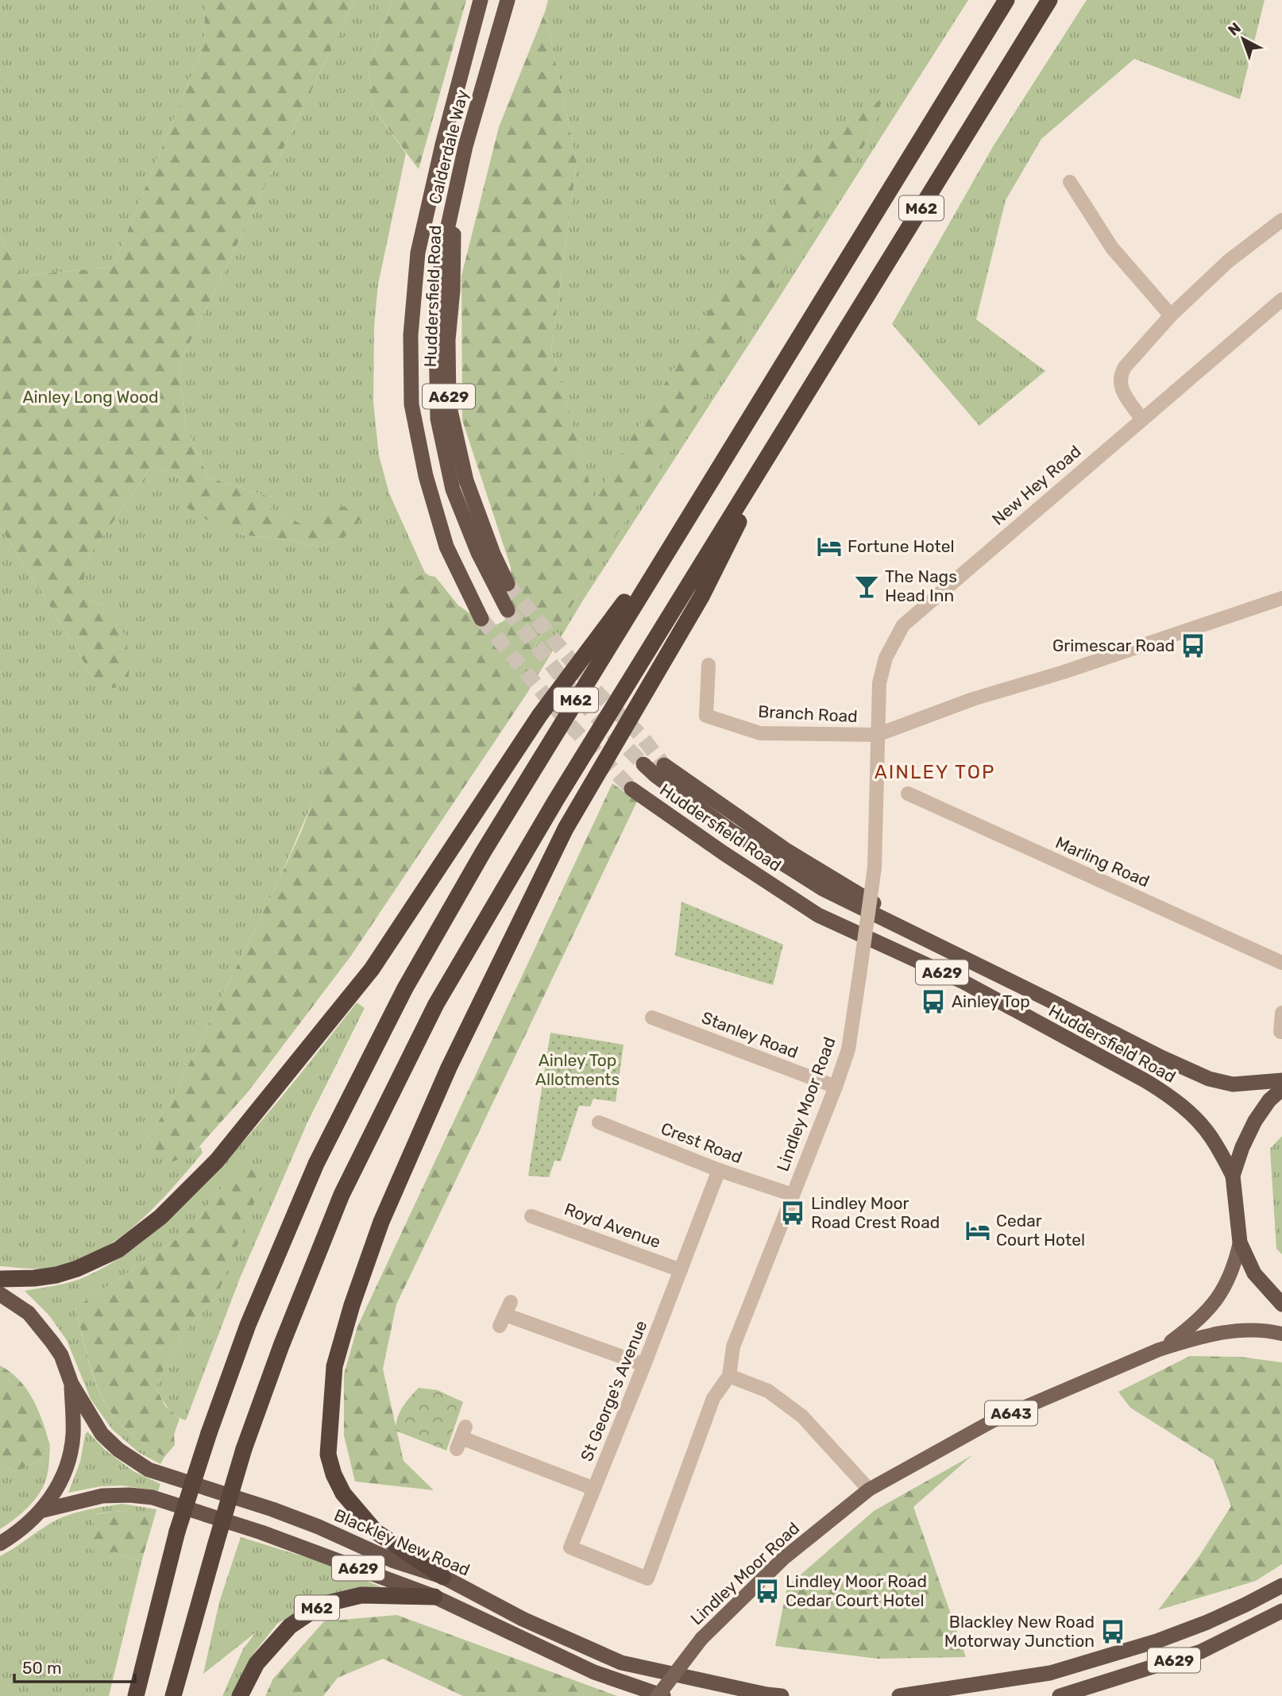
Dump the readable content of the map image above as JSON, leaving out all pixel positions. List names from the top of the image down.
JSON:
{
  "streets": {
    "highway": [
      "Calderdale Way",
      "M62",
      "Huddersfield Road",
      "A629",
      "Blackley New Road"
    ],
    "main road": ["Lindley Moor Road", "A643"],
    "street": [
      "New Hey Road",
      "Branch Road",
      "Marling Road",
      "Stanley Road",
      "Crest Road",
      "Royd Avenue",
      "St George's Avenue"
    ]
  },
  "crossings": [
    ["Calderdale Way", "Huddersfield Road"],
    ["M62", "Blackley New Road"],
    ["Huddersfield Road", "A629"],
    ["A629", "Lindley Moor Road"],
    ["New Hey Road", "Branch Road"],
    ["New Hey Road", "Lindley Moor Road"],
    ["Branch Road", "Lindley Moor Road"],
    ["Stanley Road", "Lindley Moor Road"],
    ["Lindley Moor Road", "Crest Road"],
    ["Lindley Moor Road", "St George's Avenue"],
    ["Crest Road", "St George's Avenue"],
    ["Royd Avenue", "St George's Avenue"]
  ],
  "districts": ["AINLEY TOP"],
  "parks": ["Ainley Long Wood", "Ainley Top Allotments"],
  "places": {
    "hotel": ["Fortune Hotel", "Cedar Court Hotel"],
    "bar": ["The Nags Head Inn"],
    "bus stop": [
      "Grimescar Road",
      "Ainley Top",
      "Lindley Moor Road Crest Road",
      "Lindley Moor Road Cedar Court Hotel",
      "Blackley New Road Motorway Junction"
    ]
  },
  "scale_bar": "50 m",
  "north": "top left"
}
